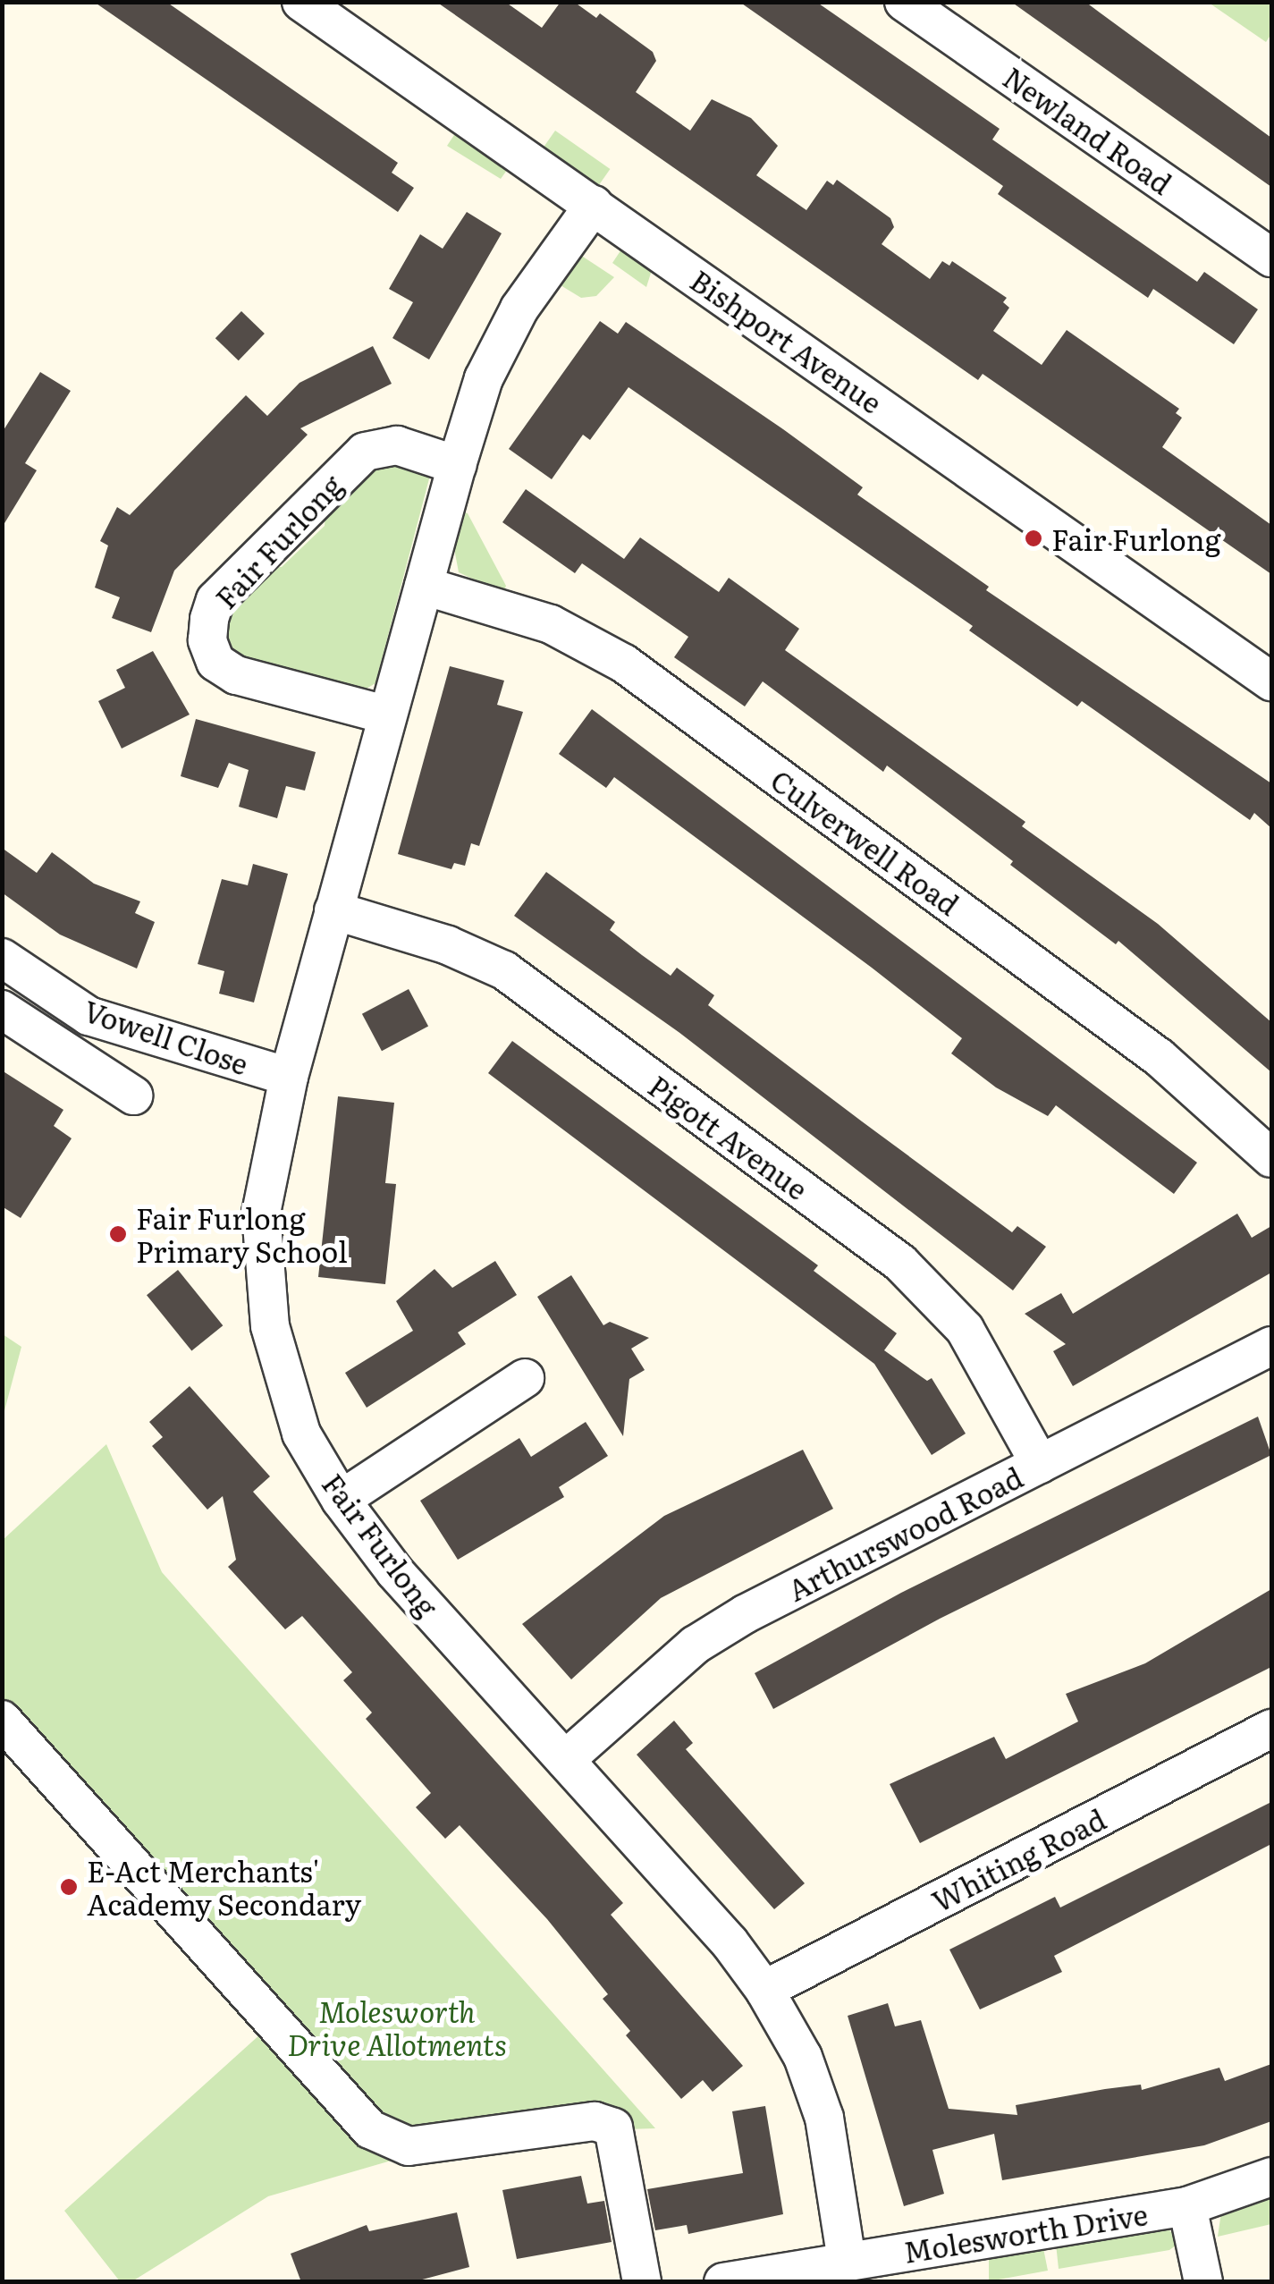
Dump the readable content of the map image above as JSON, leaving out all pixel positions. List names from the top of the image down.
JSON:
{
  "streets": {
    "street": [
      "Newland Road",
      "Bishport Avenue",
      "Fair Furlong",
      "Culverwell Road",
      "Vowell Close",
      "Pigott Avenue",
      "Arthurswood Road",
      "Whiting Road",
      "Molesworth Drive"
    ]
  },
  "crossings": [
    ["Bishport Avenue", "Fair Furlong"],
    ["Fair Furlong", "Culverwell Road"],
    ["Fair Furlong", "Vowell Close"],
    ["Fair Furlong", "Pigott Avenue"],
    ["Fair Furlong", "Arthurswood Road"],
    ["Fair Furlong", "Whiting Road"],
    ["Fair Furlong", "Molesworth Drive"],
    ["Pigott Avenue", "Arthurswood Road"]
  ],
  "parks": ["Molesworth Drive Allotments"],
  "places": ["Fair Furlong", "Fair Furlong Primary School", "E-Act Merchants' Academy Secondary"]
}
